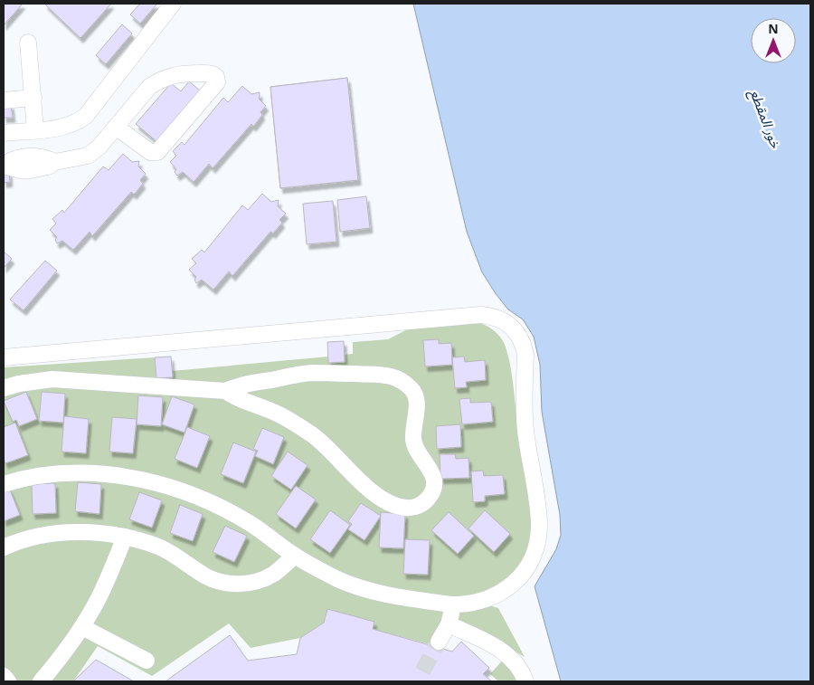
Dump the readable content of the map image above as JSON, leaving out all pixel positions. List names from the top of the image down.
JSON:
{
  "water": ["خور المقطع"],
  "north": "top"
}
